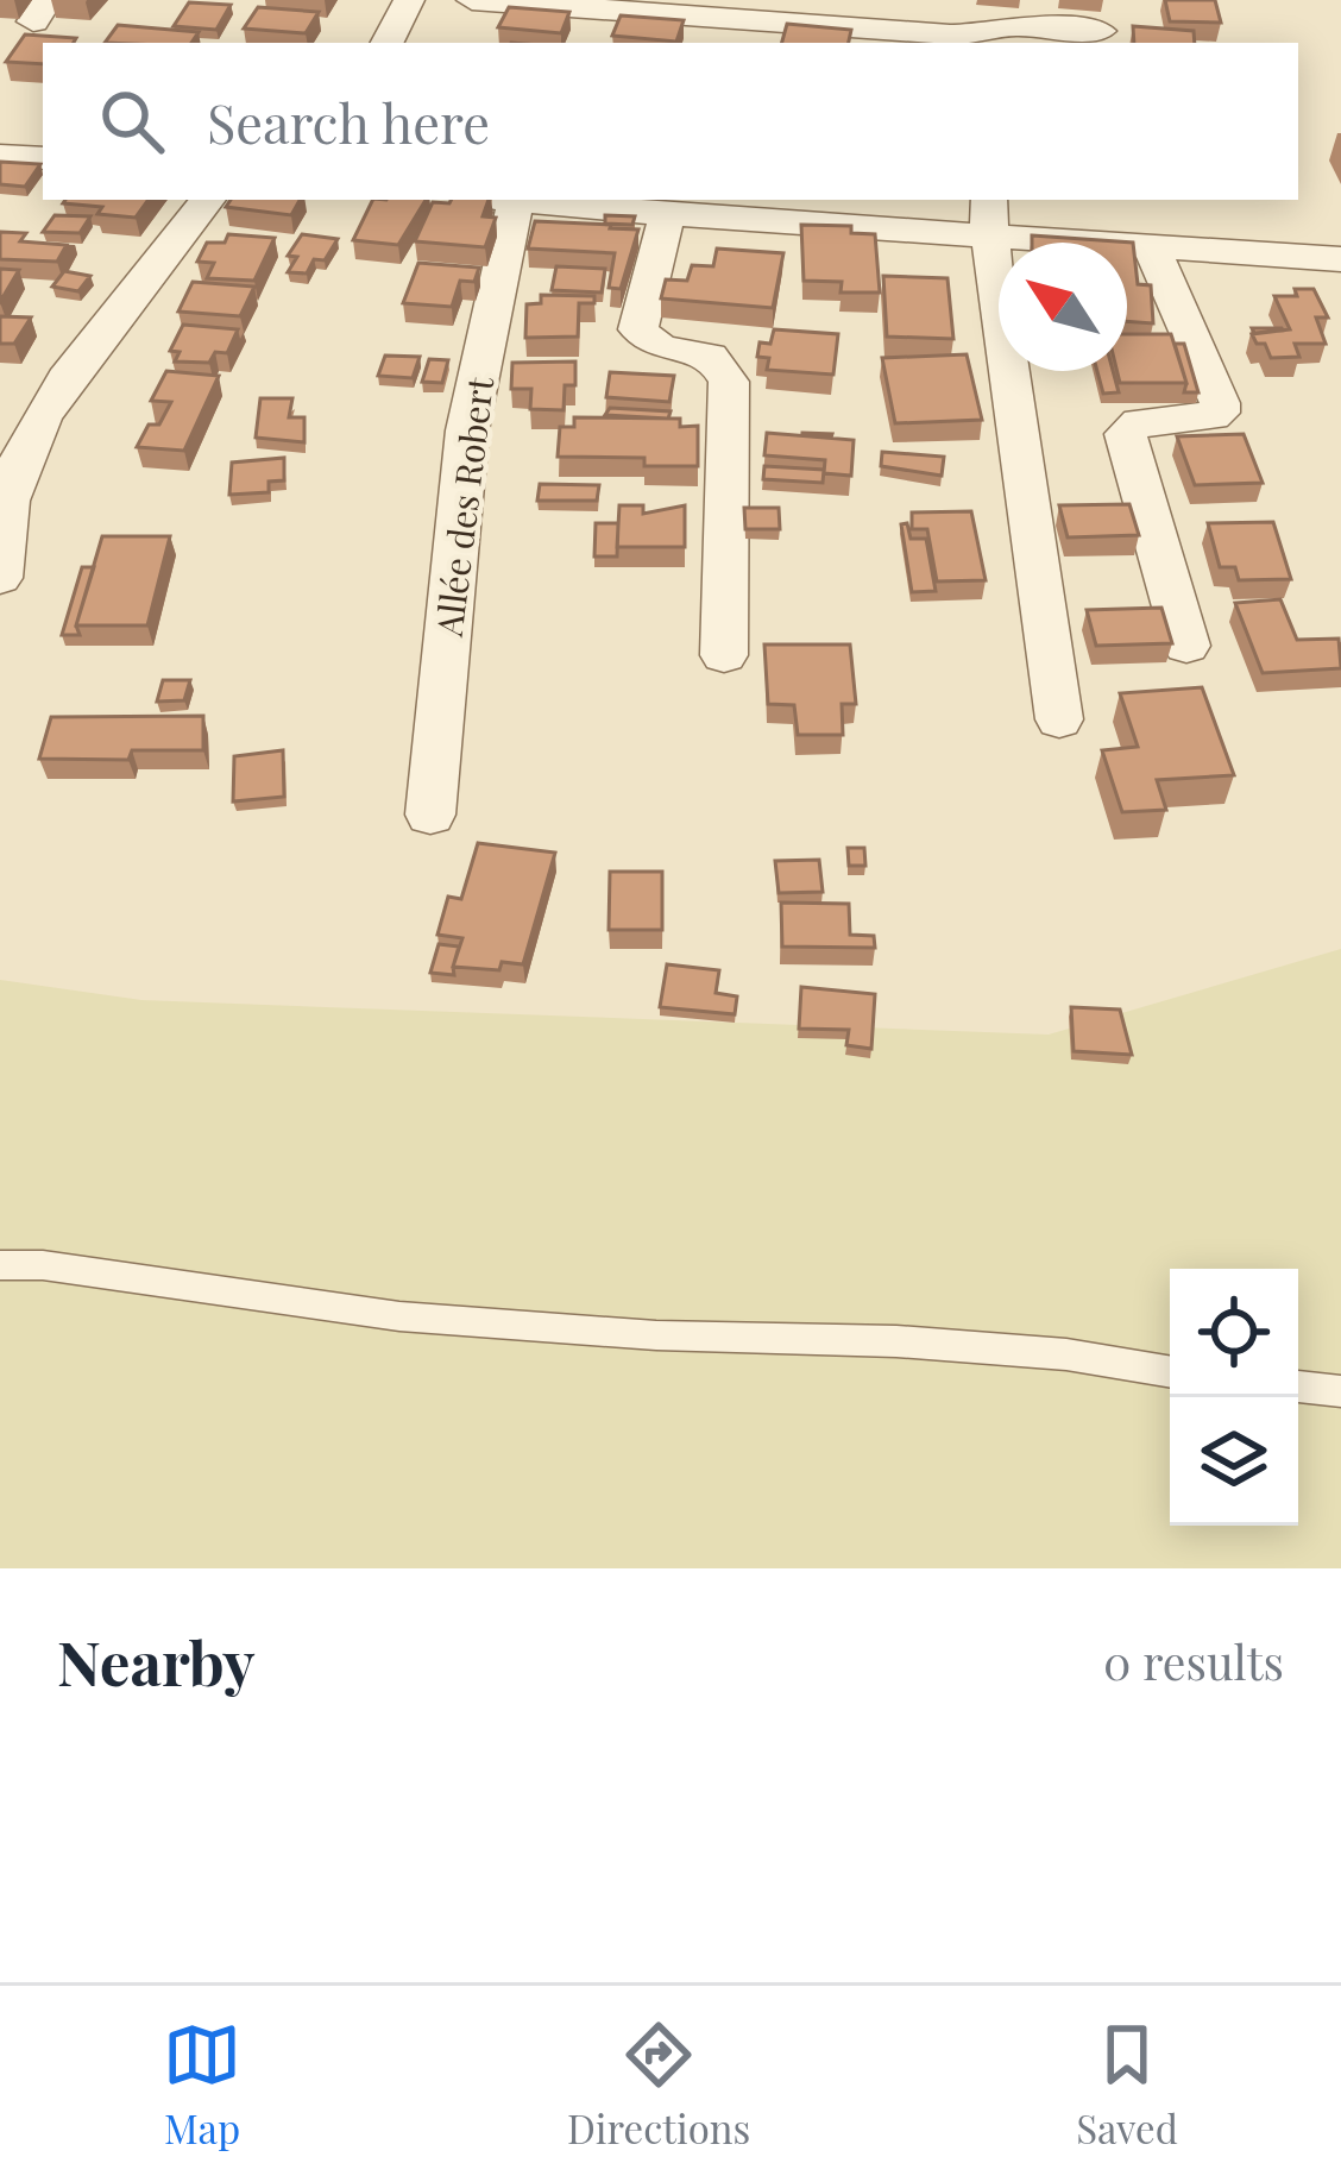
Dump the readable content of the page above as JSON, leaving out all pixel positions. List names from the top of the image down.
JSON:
{
  "streets": {
    "street": ["Allée des Robert"]
  },
  "north": "top left",
  "page": {
    "search": "Search here",
    "heading": ["Nearby", "0 results"],
    "nav": ["Map", "Directions", "Saved"]
  }
}
